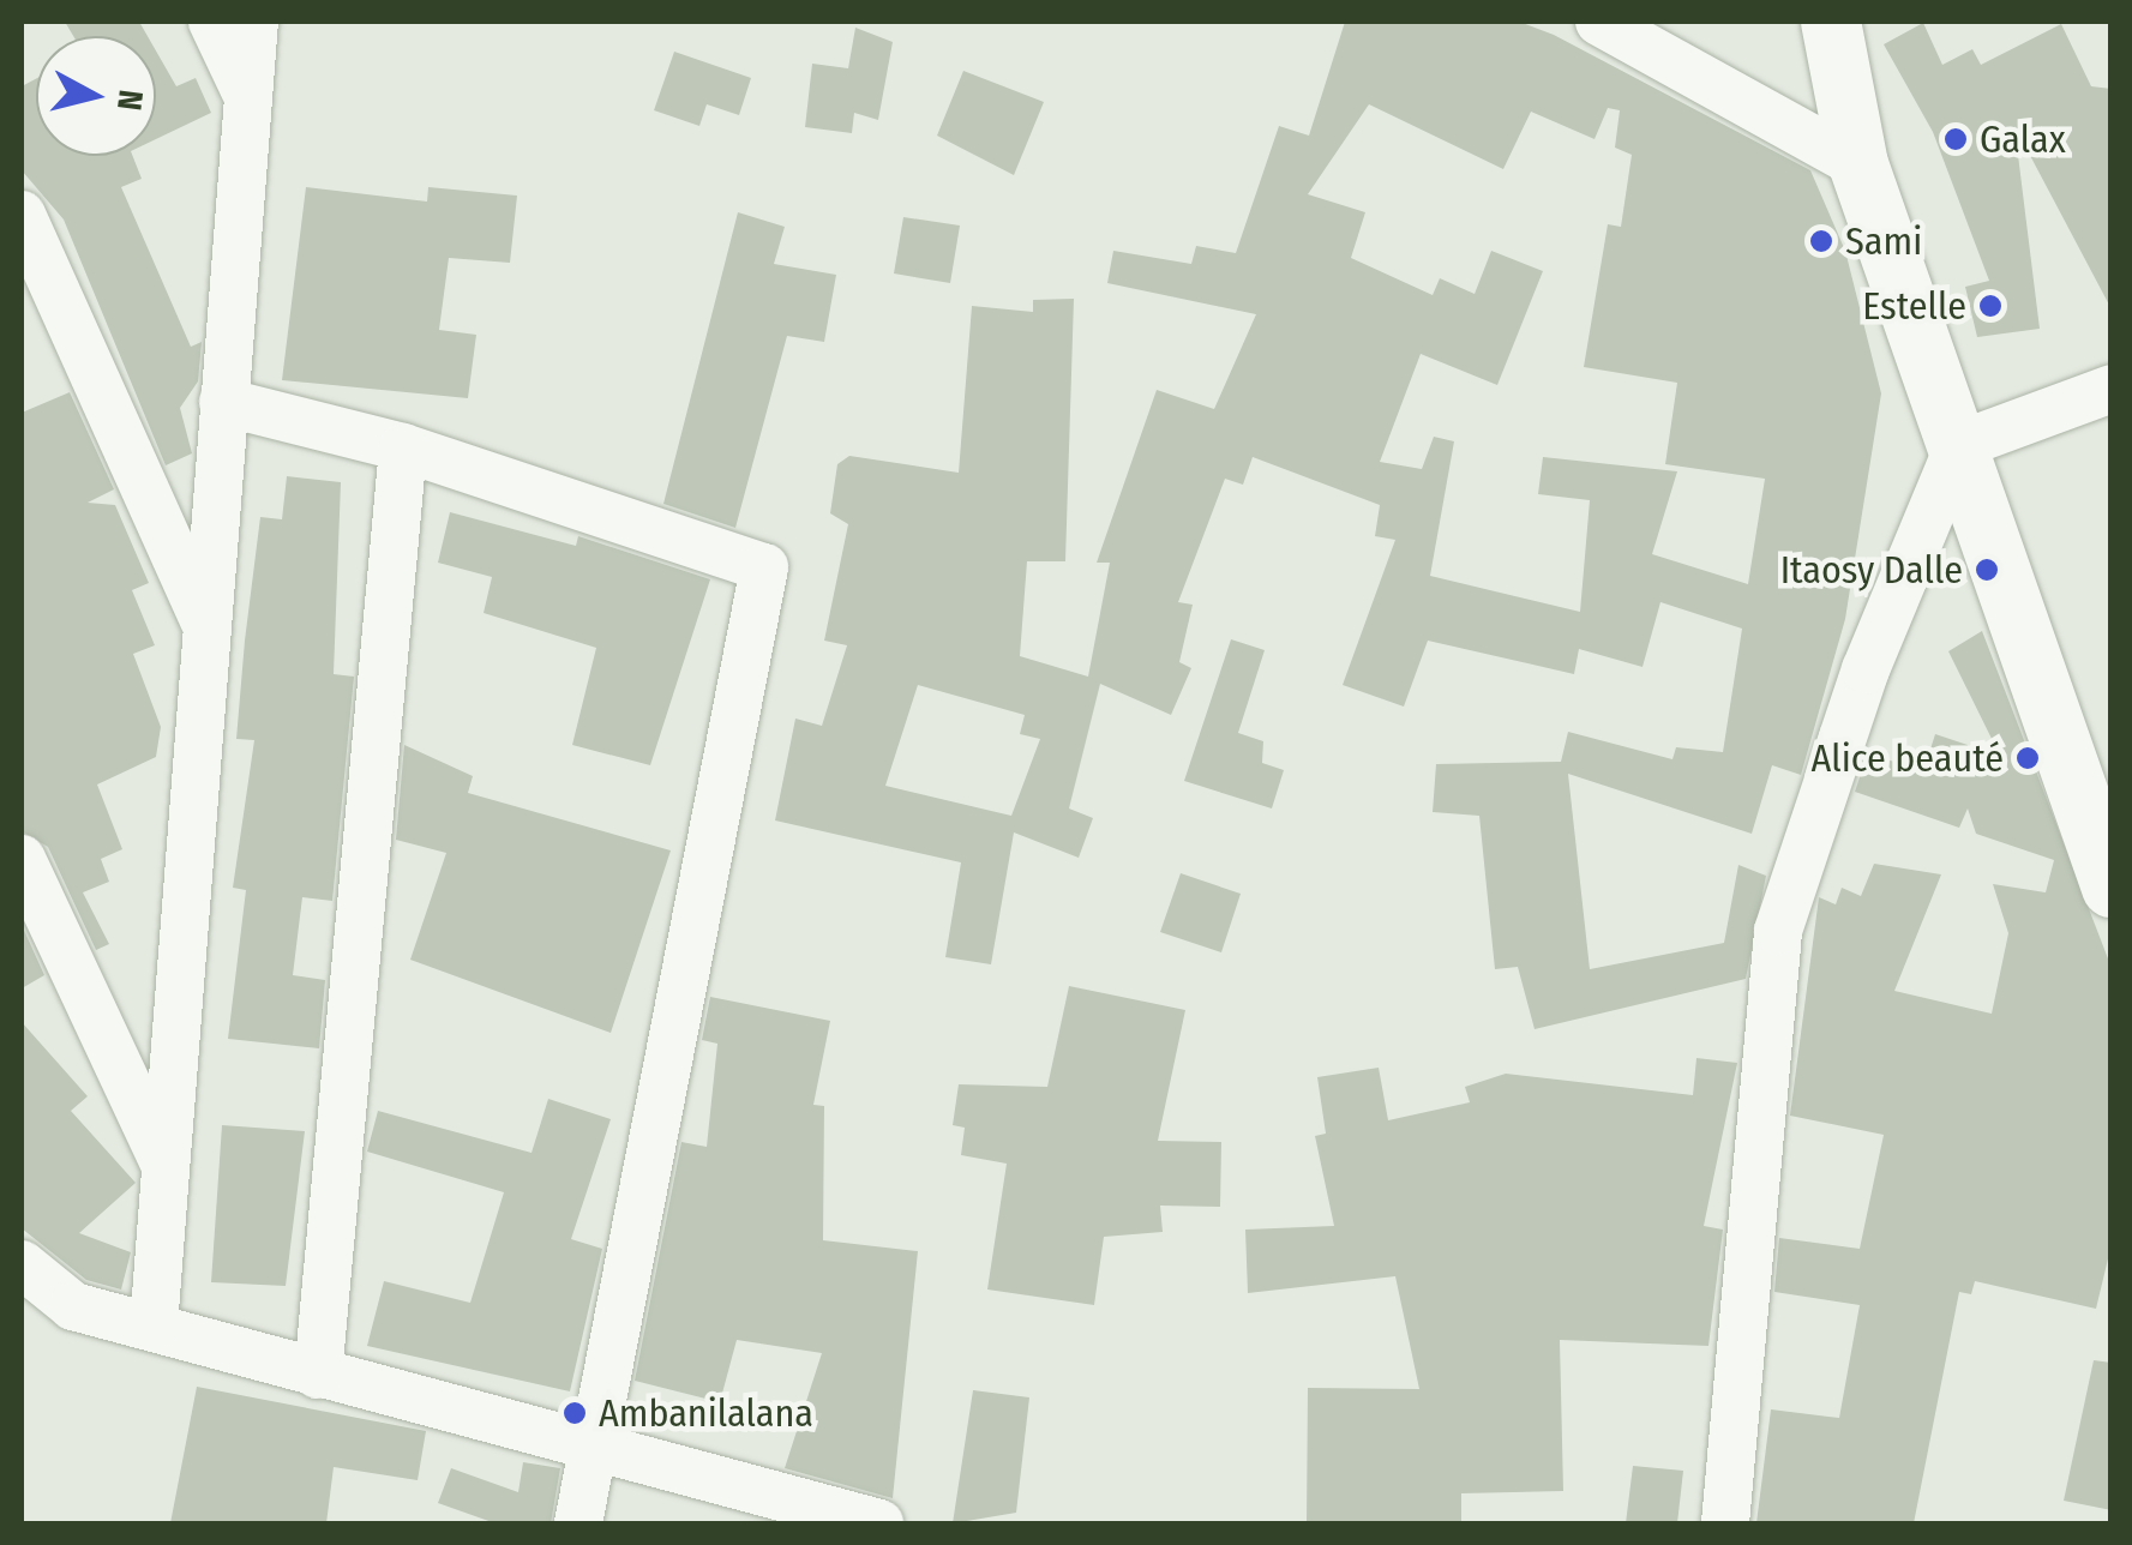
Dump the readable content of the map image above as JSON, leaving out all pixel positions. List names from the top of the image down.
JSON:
{
  "places": [
    "Galax",
    "Sami",
    "Estelle",
    "Itaosy Dalle",
    "Alice beauté",
    "Ambanilalana"
  ],
  "north": "right"
}
